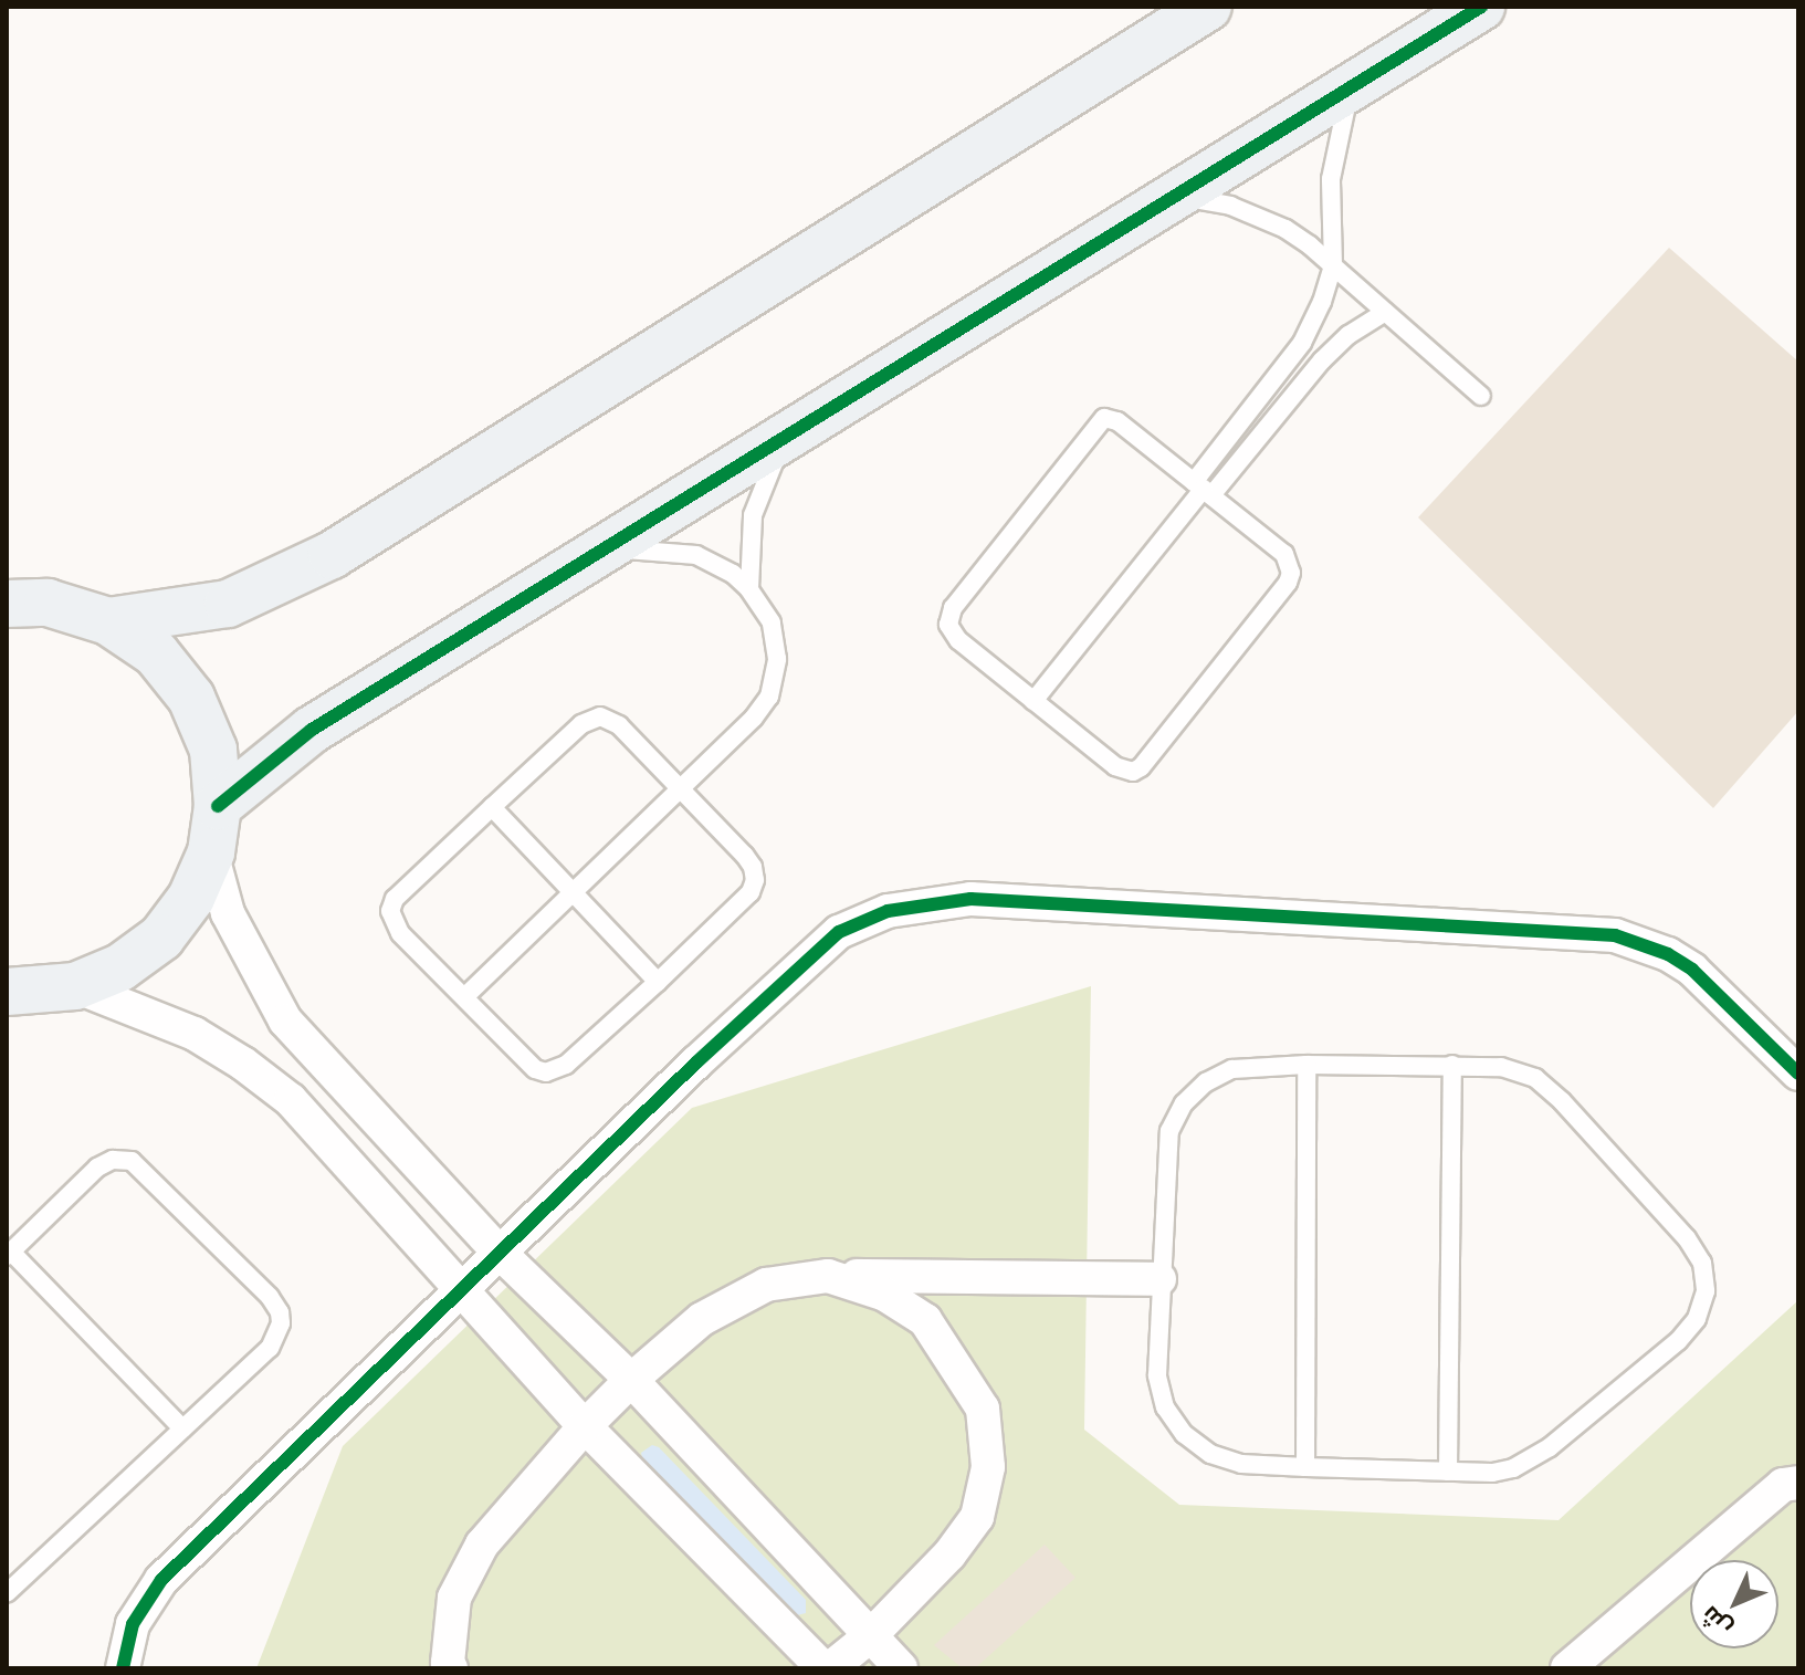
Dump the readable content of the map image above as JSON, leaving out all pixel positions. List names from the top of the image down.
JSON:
{
  "north": "bottom left"
}
